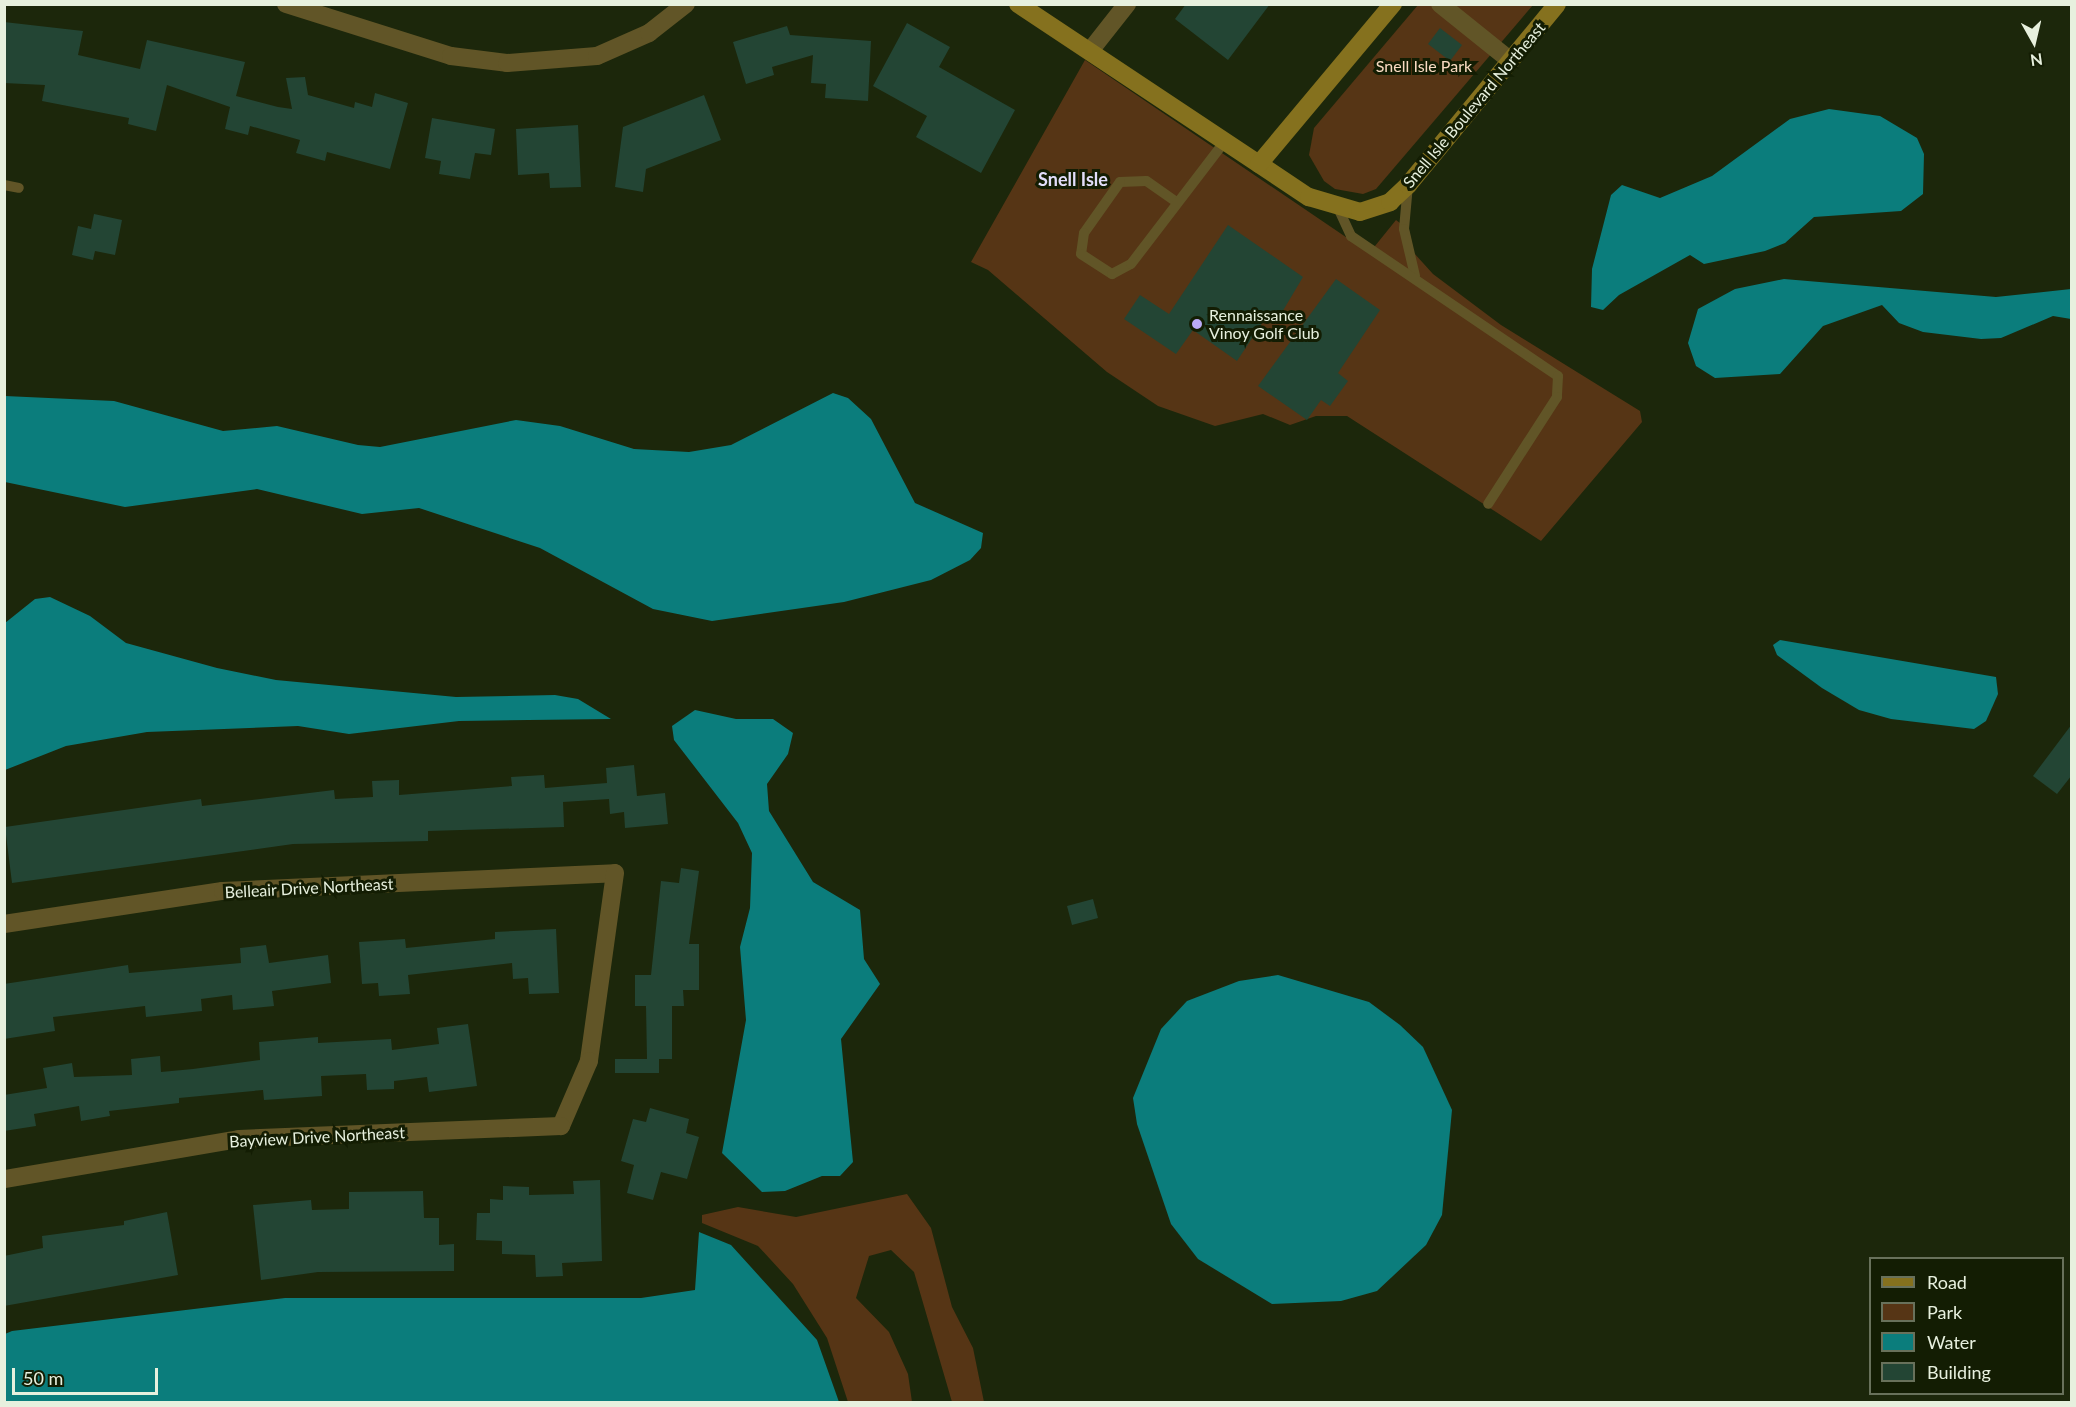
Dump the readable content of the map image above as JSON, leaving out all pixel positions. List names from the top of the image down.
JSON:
{
  "streets": {
    "street": ["Snell Isle Boulevard Northeast", "Belleair Drive Northeast", "Bayview Drive Northeast"]
  },
  "crossings": [
    ["Belleair Drive Northeast", "Bayview Drive Northeast"]
  ],
  "districts": ["Snell Isle"],
  "parks": ["Snell Isle Park"],
  "places": ["Rennaissance Vinoy Golf Club"],
  "legend": [
    "Road",
    "Park",
    "Water",
    "Building"
  ],
  "scale_bar": "50 m",
  "north": "bottom"
}
